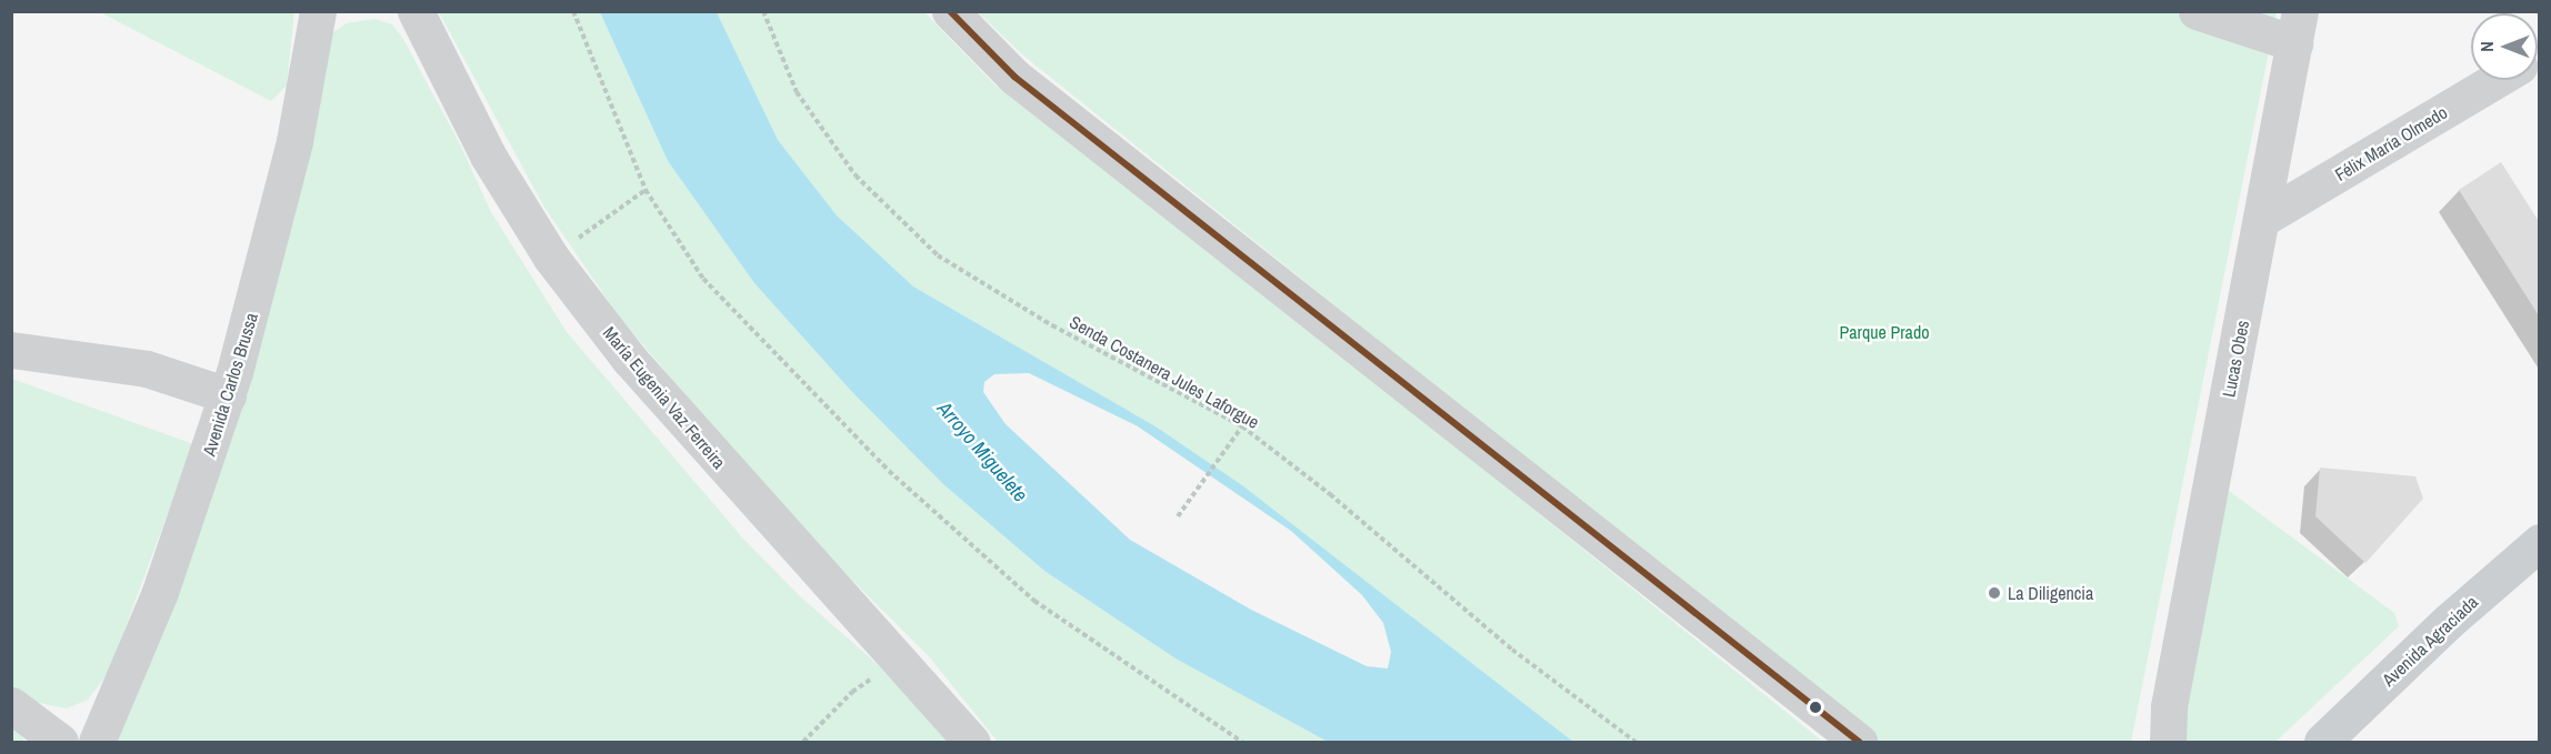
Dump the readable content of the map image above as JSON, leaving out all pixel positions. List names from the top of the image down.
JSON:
{
  "streets": {
    "main road": ["Avenida Agraciada"],
    "street": [
      "Félix María Olmedo",
      "Lucas Obes",
      "Avenida Carlos Brussa",
      "María Eugenia Vaz Ferreira"
    ],
    "path": ["Senda Costanera Jules Laforgue"]
  },
  "crossings": [
    ["Félix María Olmedo", "Lucas Obes"]
  ],
  "water": ["Arroyo Miguelete"],
  "parks": ["Parque Prado"],
  "places": ["La Diligencia"],
  "north": "left"
}
